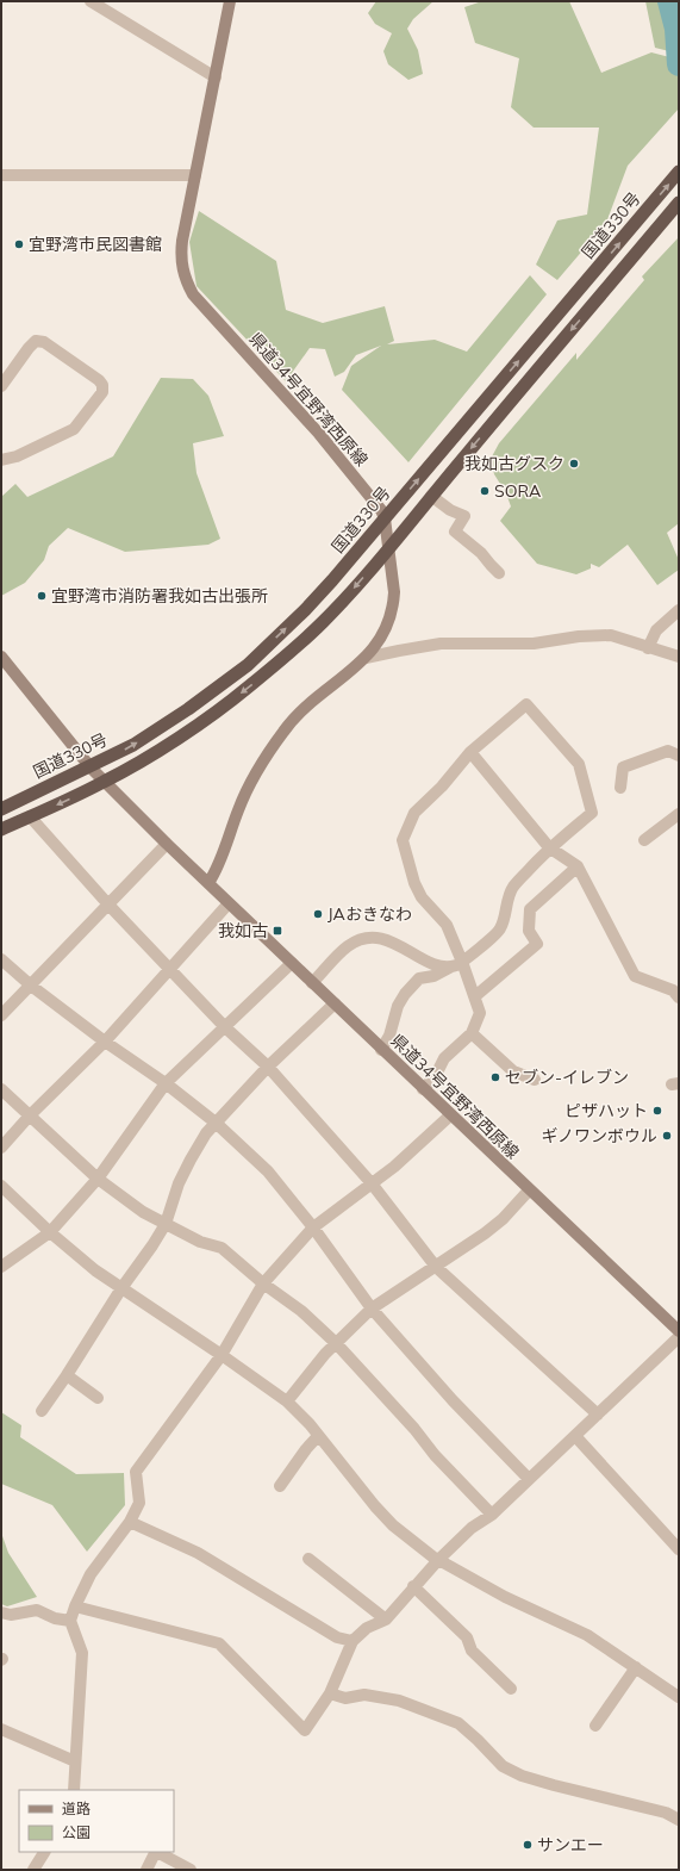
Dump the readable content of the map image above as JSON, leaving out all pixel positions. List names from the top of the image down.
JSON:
{
  "streets": {
    "highway": ["国道330号"],
    "main road": ["県道34号宜野湾西原線"]
  },
  "crossings": [
    ["国道330号", "県道34号宜野湾西原線"]
  ],
  "places": {
    "other": [
      "宜野湾市民図書館",
      "我如古グスク",
      "SORA",
      "宜野湾市消防署我如古出張所",
      "JAおきなわ",
      "セブン-イレブン",
      "ピザハット",
      "ギノワンボウル",
      "サンエー"
    ],
    "transit": ["我如古"]
  },
  "legend": ["道路", "公園"]
}
